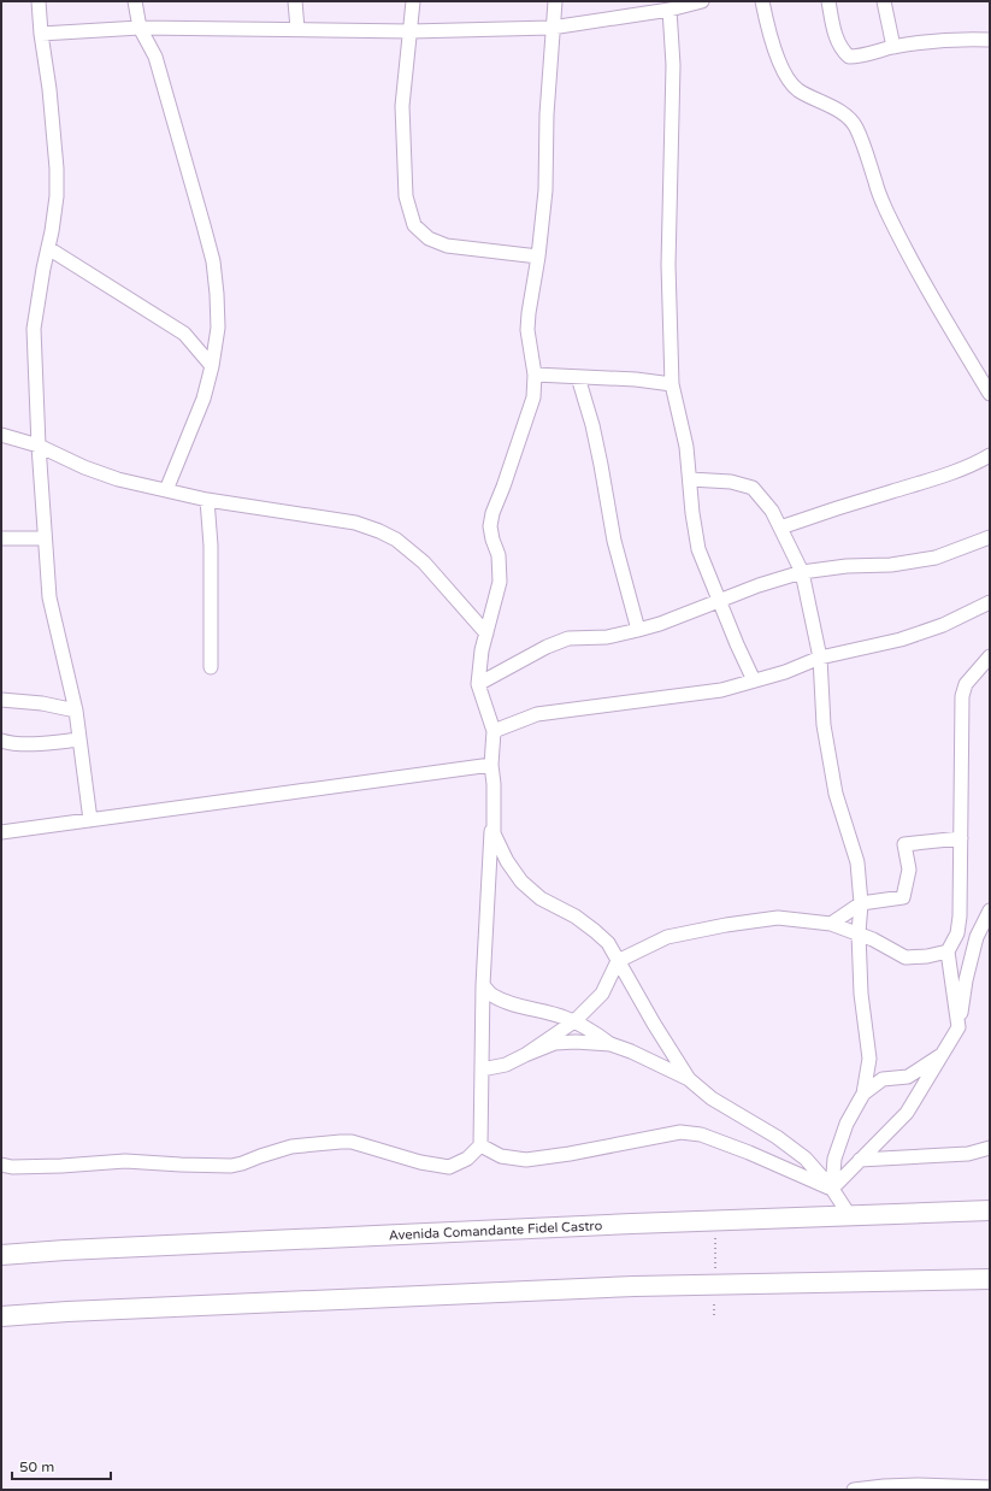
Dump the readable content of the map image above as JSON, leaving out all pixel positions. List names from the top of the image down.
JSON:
{
  "streets": {
    "highway": ["Avenida Comandante Fidel Castro"]
  },
  "scale_bar": "50 m"
}
